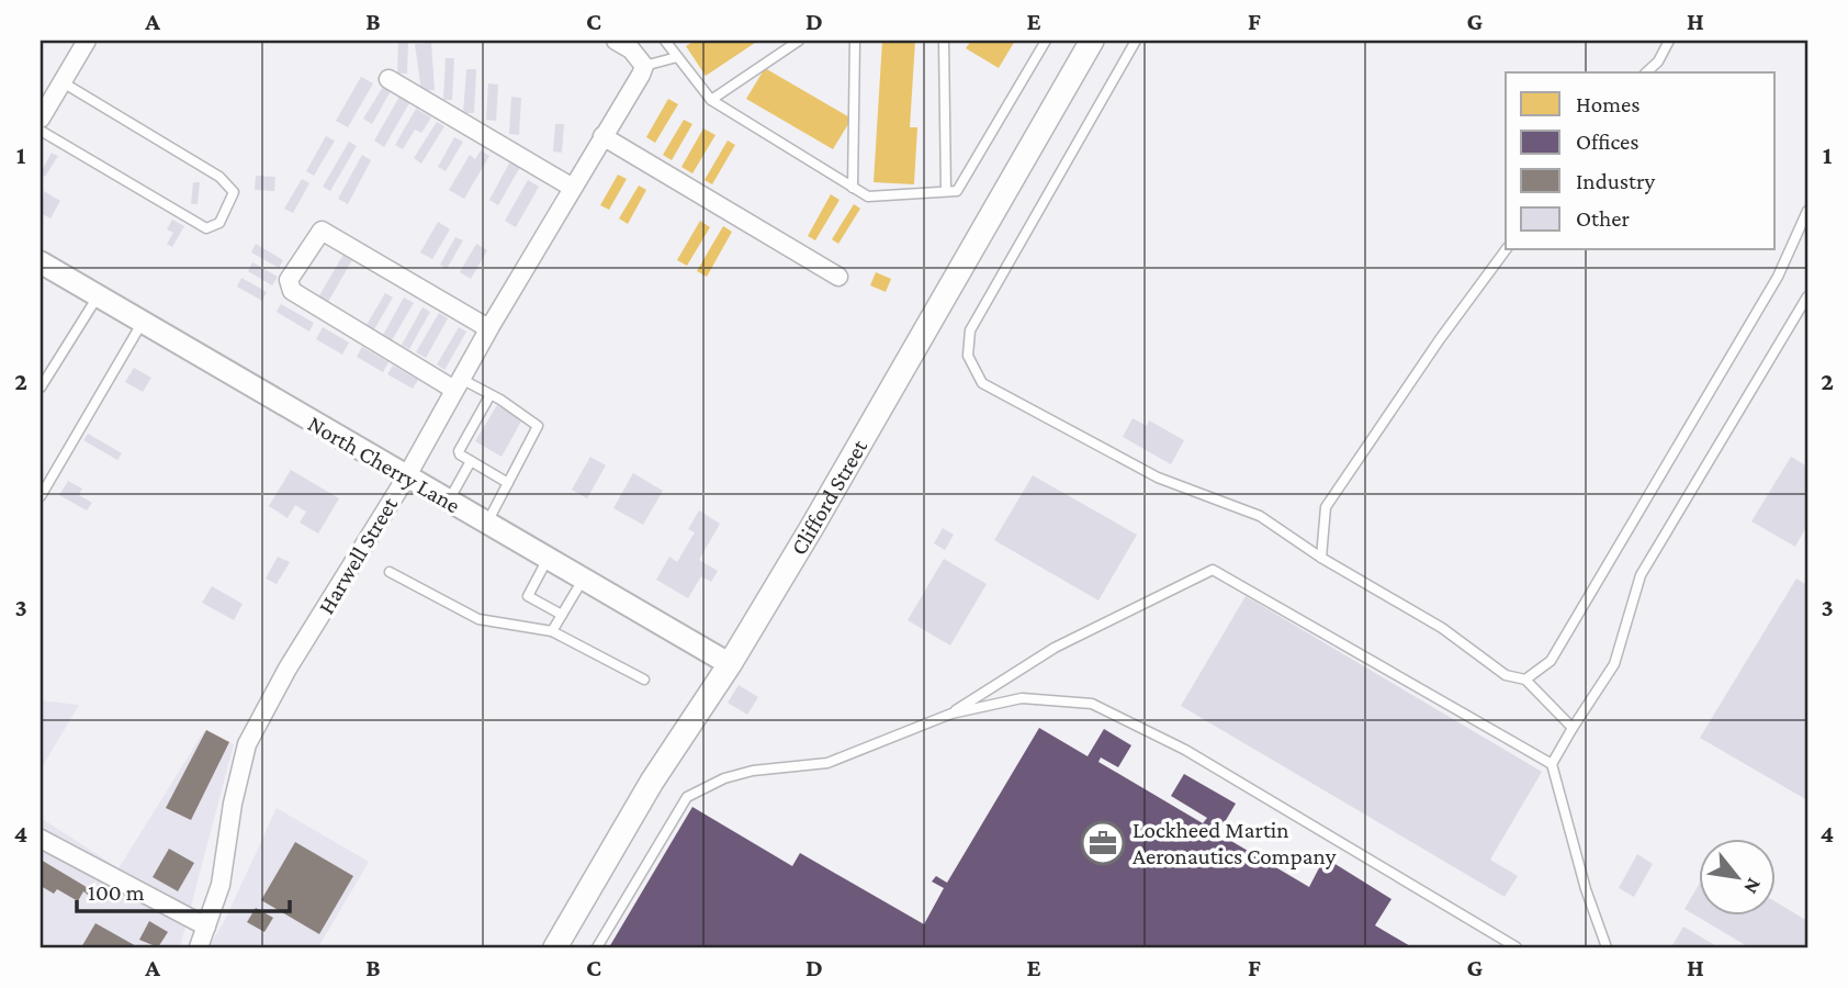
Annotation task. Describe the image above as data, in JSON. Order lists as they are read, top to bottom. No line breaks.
{"streets":{"main road":["Clifford Street"],"street":["North Cherry Lane","Harwell Street"]},"crossings":[["North Cherry Lane","Clifford Street"],["North Cherry Lane","Harwell Street"]],"places":{"office":["Lockheed Martin Aeronautics Company"]},"legend":["Homes","Offices","Industry","Other"],"scale_bar":"100 m","north":"bottom right","grid":{"columns":["A","B","C","D","E","F","G","H"],"rows":["1","2","3","4"]}}
